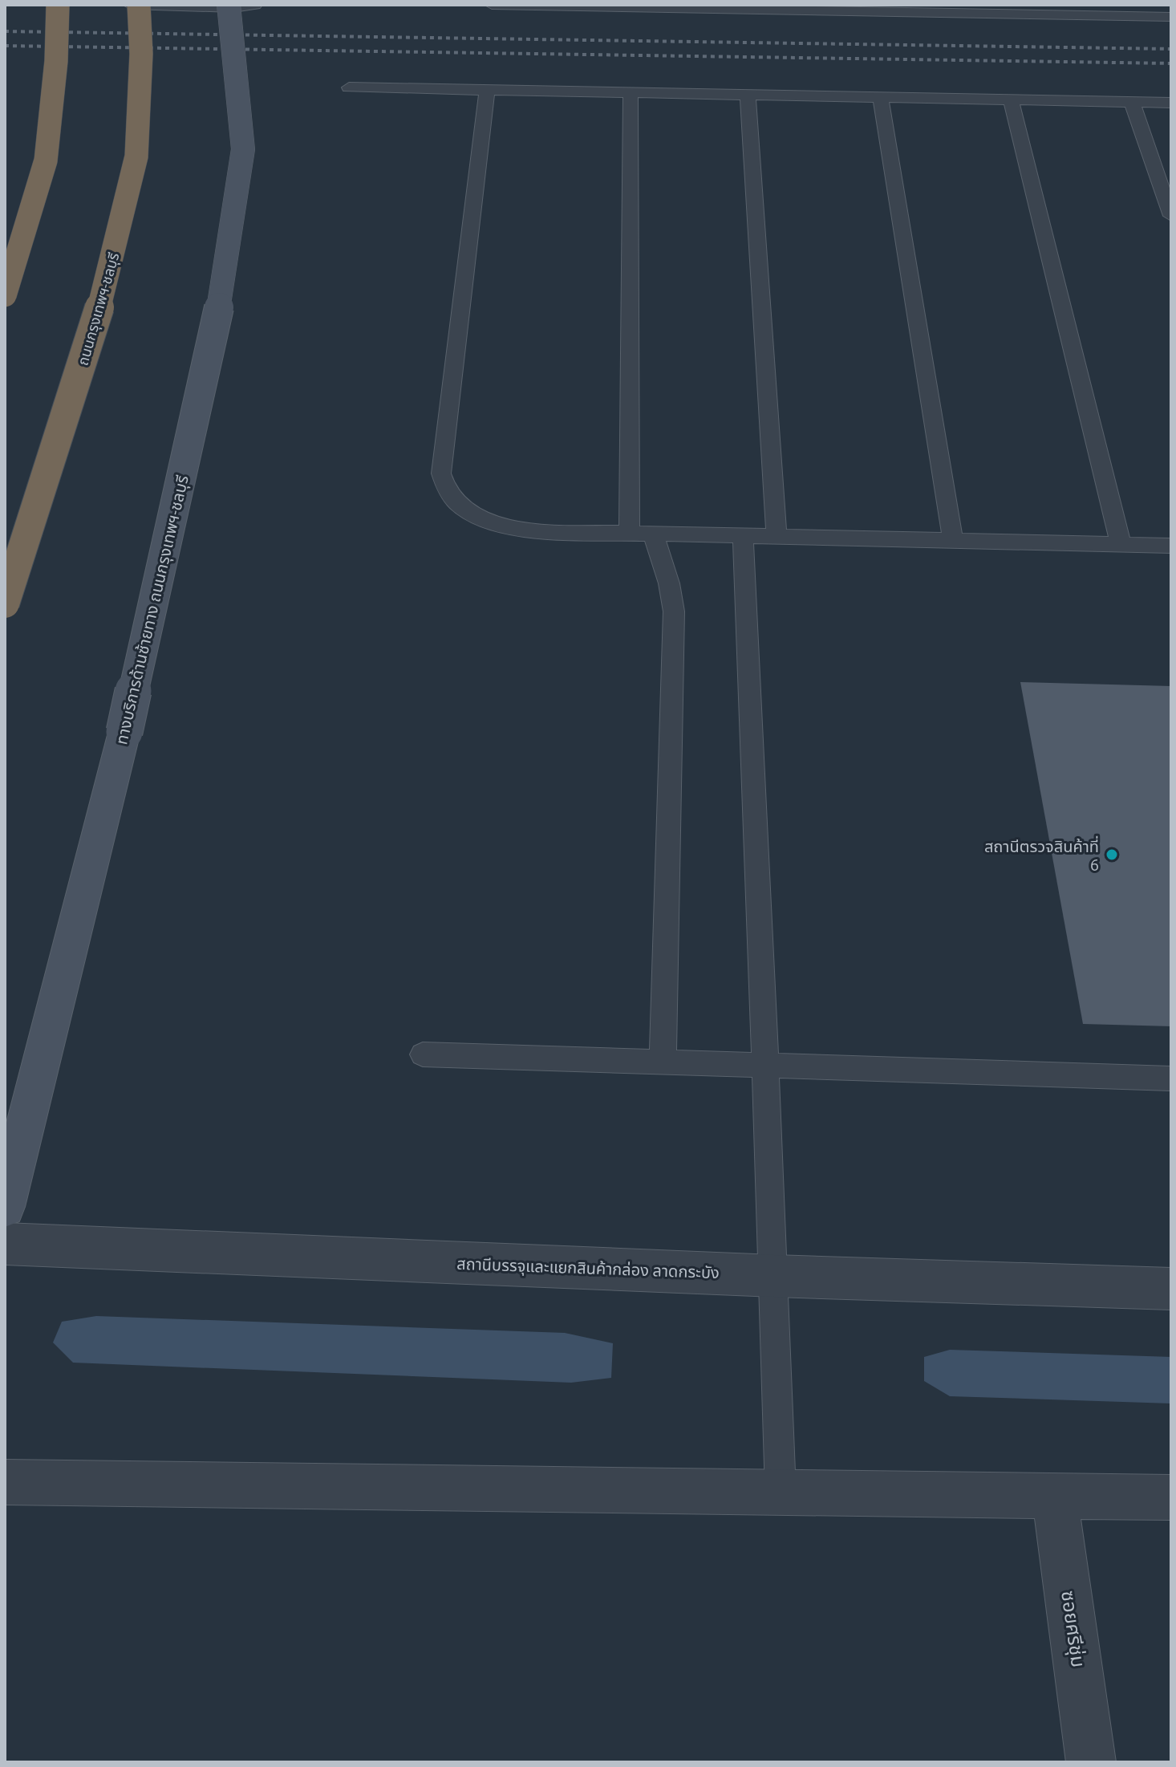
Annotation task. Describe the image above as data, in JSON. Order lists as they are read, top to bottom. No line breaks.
{"streets":{"highway":["ถนนกรุงเทพฯ-ชลบุรี"],"main road":["ทางบริการด้านซ้ายทาง ถนนกรุงเทพฯ-ชลบุรี"],"street":["สถานีบรรจุและแยกสินค้ากล่อง ลาดกระบัง","ซอยศรีชุ่ม"]},"places":["สถานีตรวจสินค้าที่ 6"]}
